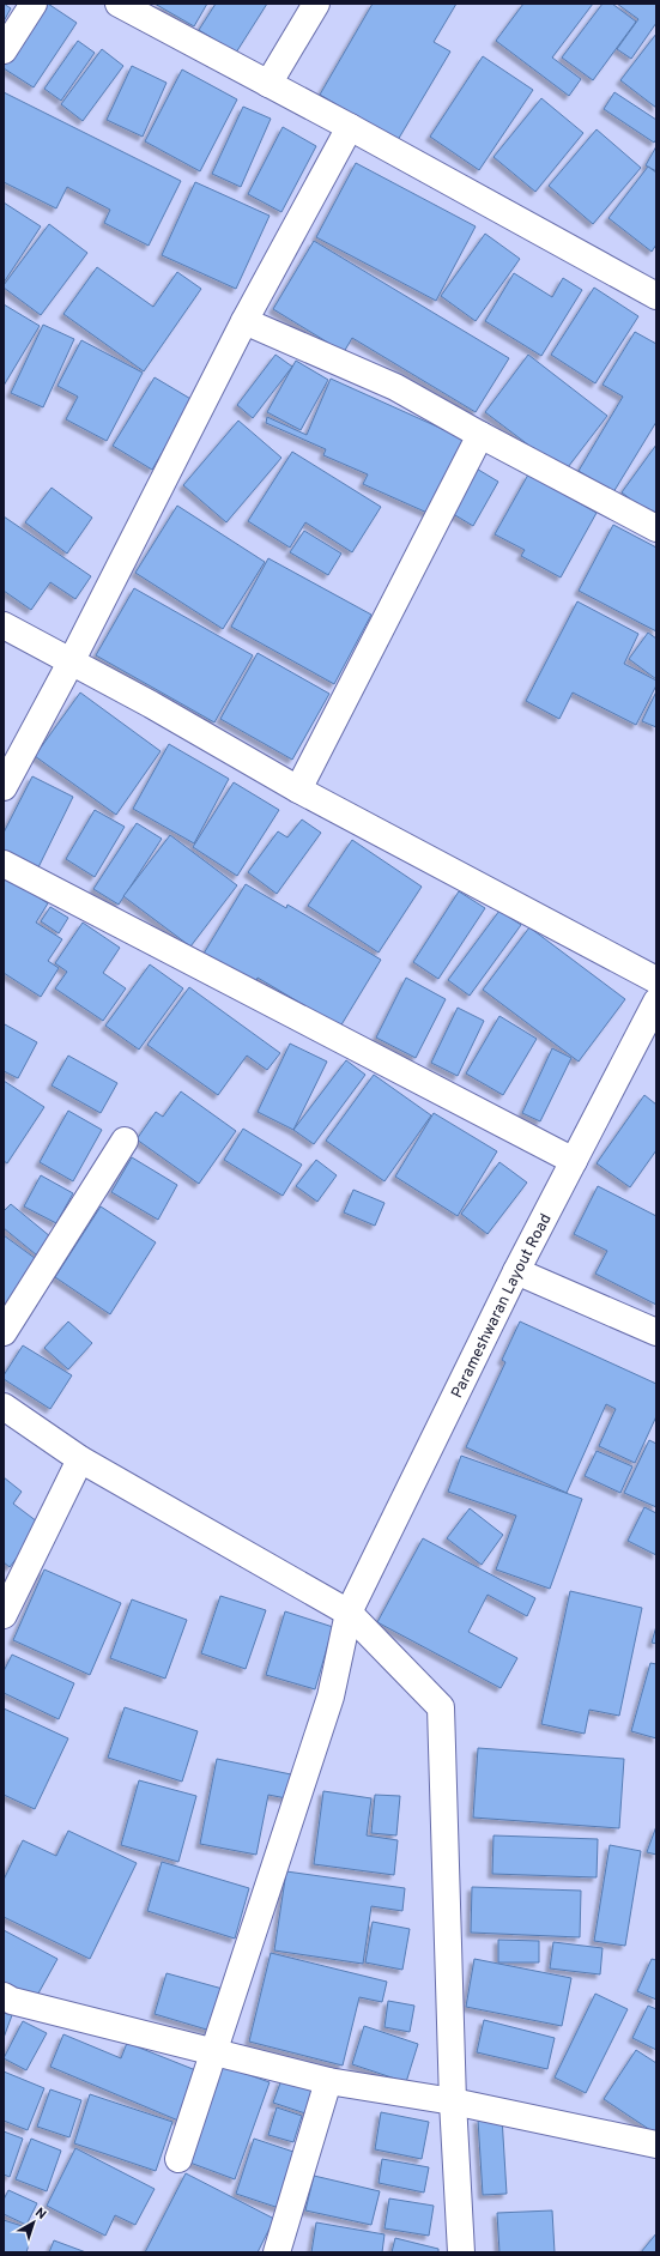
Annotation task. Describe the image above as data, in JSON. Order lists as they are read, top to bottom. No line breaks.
{"streets":{"street":["Parameshwaran Layout Road"]},"north":"top right"}
